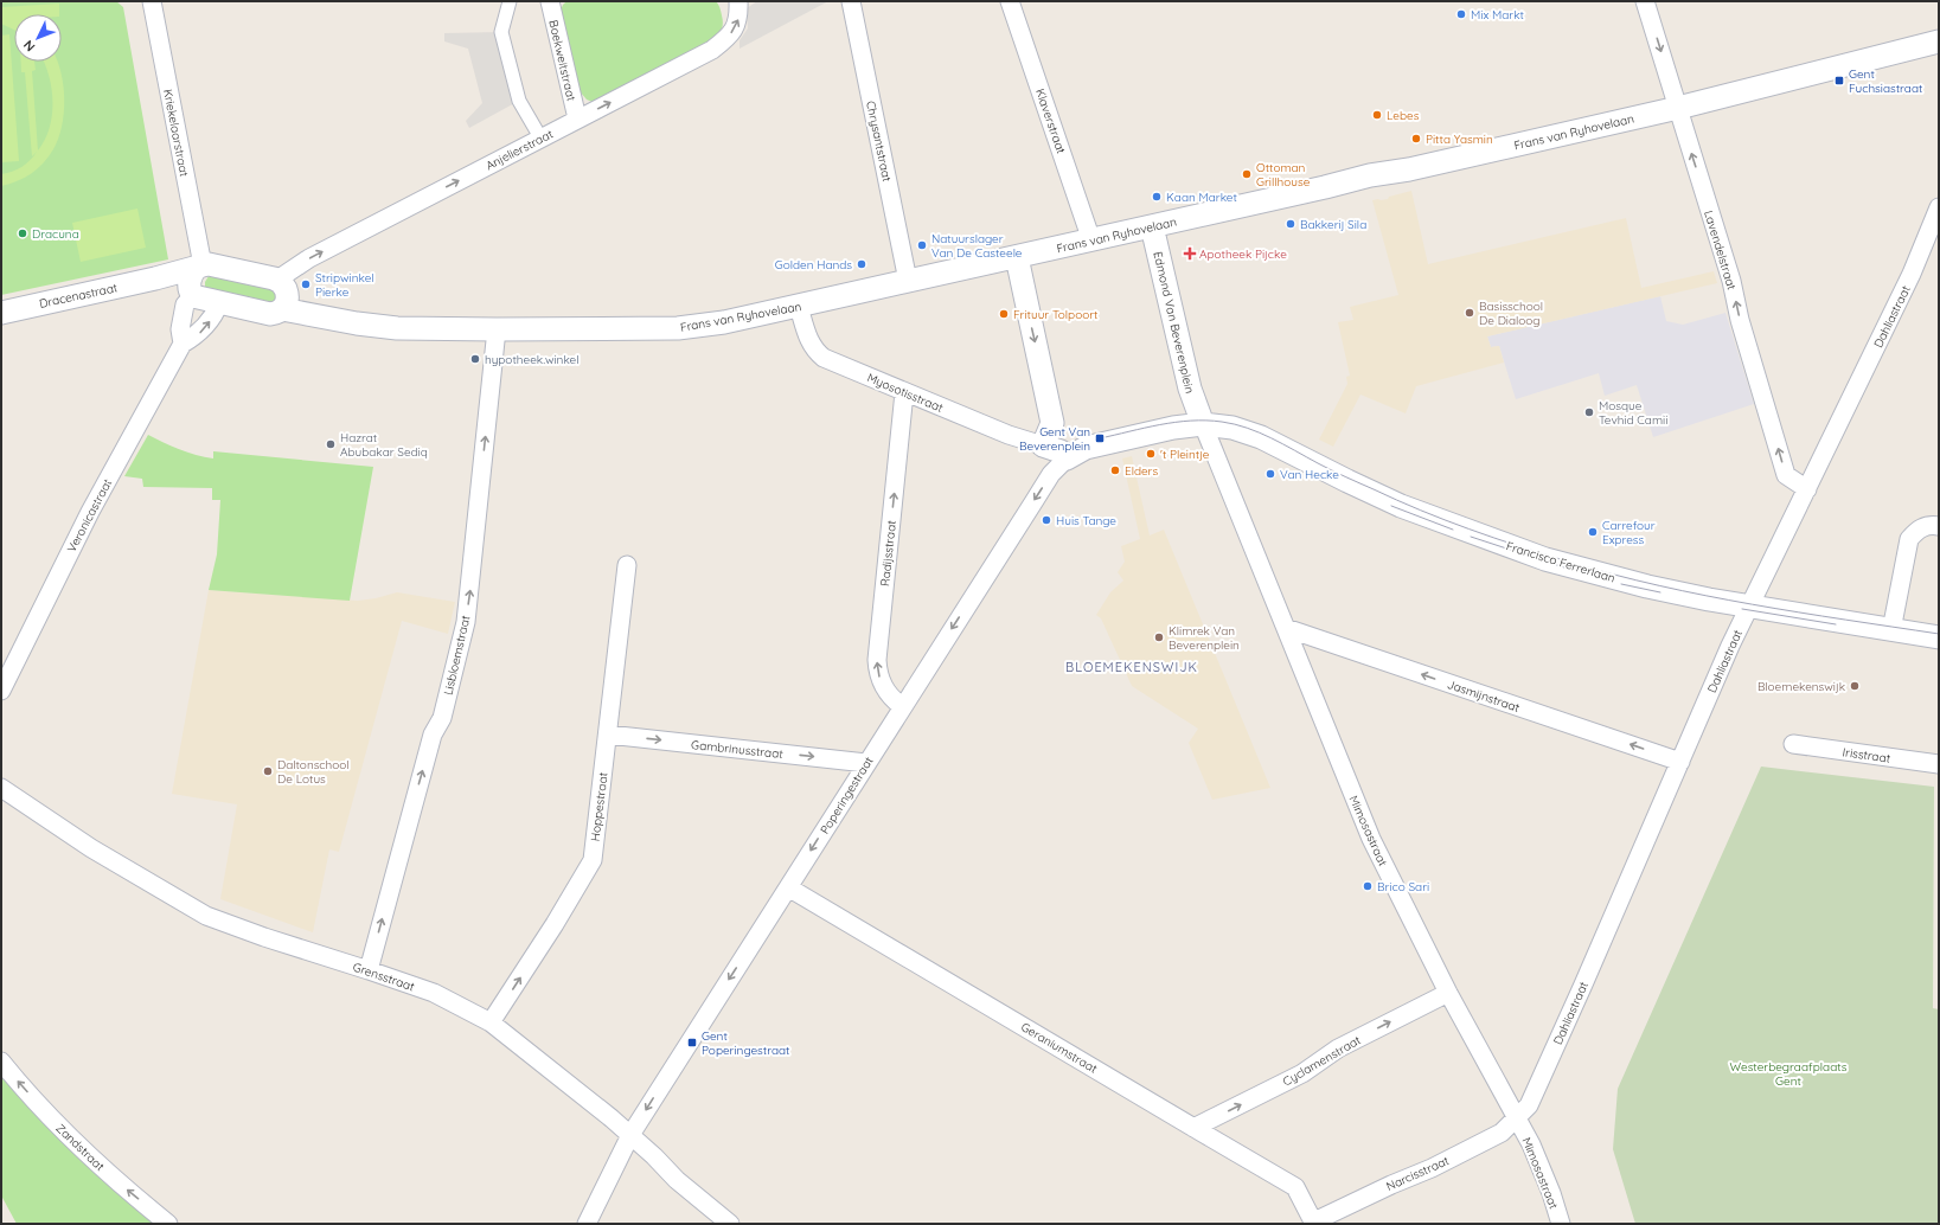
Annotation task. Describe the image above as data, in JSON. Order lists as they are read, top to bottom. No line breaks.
{"streets":{"street":["Boekweitstraat","Klaverstraat","Frans van Ryhovelaan","Kriekelaarstraat","Chrysantstraat","Anjelierstraat","Lavendelstraat","Dracenastraat","Dahliastraat","Edmond Van Beverenplein","Myosotisstraat","Veronicastraat","Radijsstraat","Francisco Ferrerlaan","Lisbloemstraat","Jasmijnstraat","Gambrinusstraat","Irisstraat","Poperingestraat","Hoppestraat","Mimosastraat","Grensstraat","Geraniumstraat","Cyclamenstraat","Zandstraat","Narcisstraat"]},"crossings":[["Boekweitstraat","Anjelierstraat"],["Klaverstraat","Frans van Ryhovelaan"],["Frans van Ryhovelaan","Chrysantstraat"],["Frans van Ryhovelaan","Lavendelstraat"],["Frans van Ryhovelaan","Edmond Van Beverenplein"],["Frans van Ryhovelaan","Myosotisstraat"],["Frans van Ryhovelaan","Veronicastraat"],["Frans van Ryhovelaan","Lisbloemstraat"],["Kriekelaarstraat","Dracenastraat"],["Lavendelstraat","Dahliastraat"],["Dahliastraat","Francisco Ferrerlaan"],["Dahliastraat","Jasmijnstraat"],["Dahliastraat","Mimosastraat"],["Dahliastraat","Narcisstraat"],["Edmond Van Beverenplein","Francisco Ferrerlaan"],["Edmond Van Beverenplein","Mimosastraat"],["Myosotisstraat","Radijsstraat"],["Radijsstraat","Poperingestraat"],["Francisco Ferrerlaan","Mimosastraat"],["Lisbloemstraat","Grensstraat"],["Jasmijnstraat","Mimosastraat"],["Gambrinusstraat","Poperingestraat"],["Gambrinusstraat","Hoppestraat"],["Poperingestraat","Grensstraat"],["Poperingestraat","Geraniumstraat"],["Hoppestraat","Grensstraat"],["Mimosastraat","Cyclamenstraat"],["Mimosastraat","Narcisstraat"],["Geraniumstraat","Cyclamenstraat"],["Geraniumstraat","Narcisstraat"]],"one_way":["Anjelierstraat","Radijsstraat","Lisbloemstraat","Jasmijnstraat","Gambrinusstraat","Poperingestraat","Hoppestraat","Cyclamenstraat","Zandstraat"],"districts":["BLOEMEKENSWIJK"],"parks":["Westerbegraafplaats Gent"],"places":{"other":["Mix Markt","Lebes","Pitta Yasmin","Ottoman Grillhouse","Kaan Market","Bakkerij Sila","Dracuna","Natuurslager Van De Casteele","Golden Hands","Stripwinkel Pierke","Basisschool De Dialoog","Frituur Tolpoort","hypotheek.winkel","Mosque Tevhid Camii","Hazrat Abubakar Sediq","'t Pleintje","Elders","Van Hecke","Huis Tange","Carrefour Express","Klimrek Van Beverenplein","Bloemekenswijk","Daltonschool De Lotus","Brico Sari"],"transit":["Gent Fuchsiastraat","Gent Van Beverenplein","Gent Poperingestraat"],"health":["Apotheek Pijcke"]},"north":"bottom left"}
